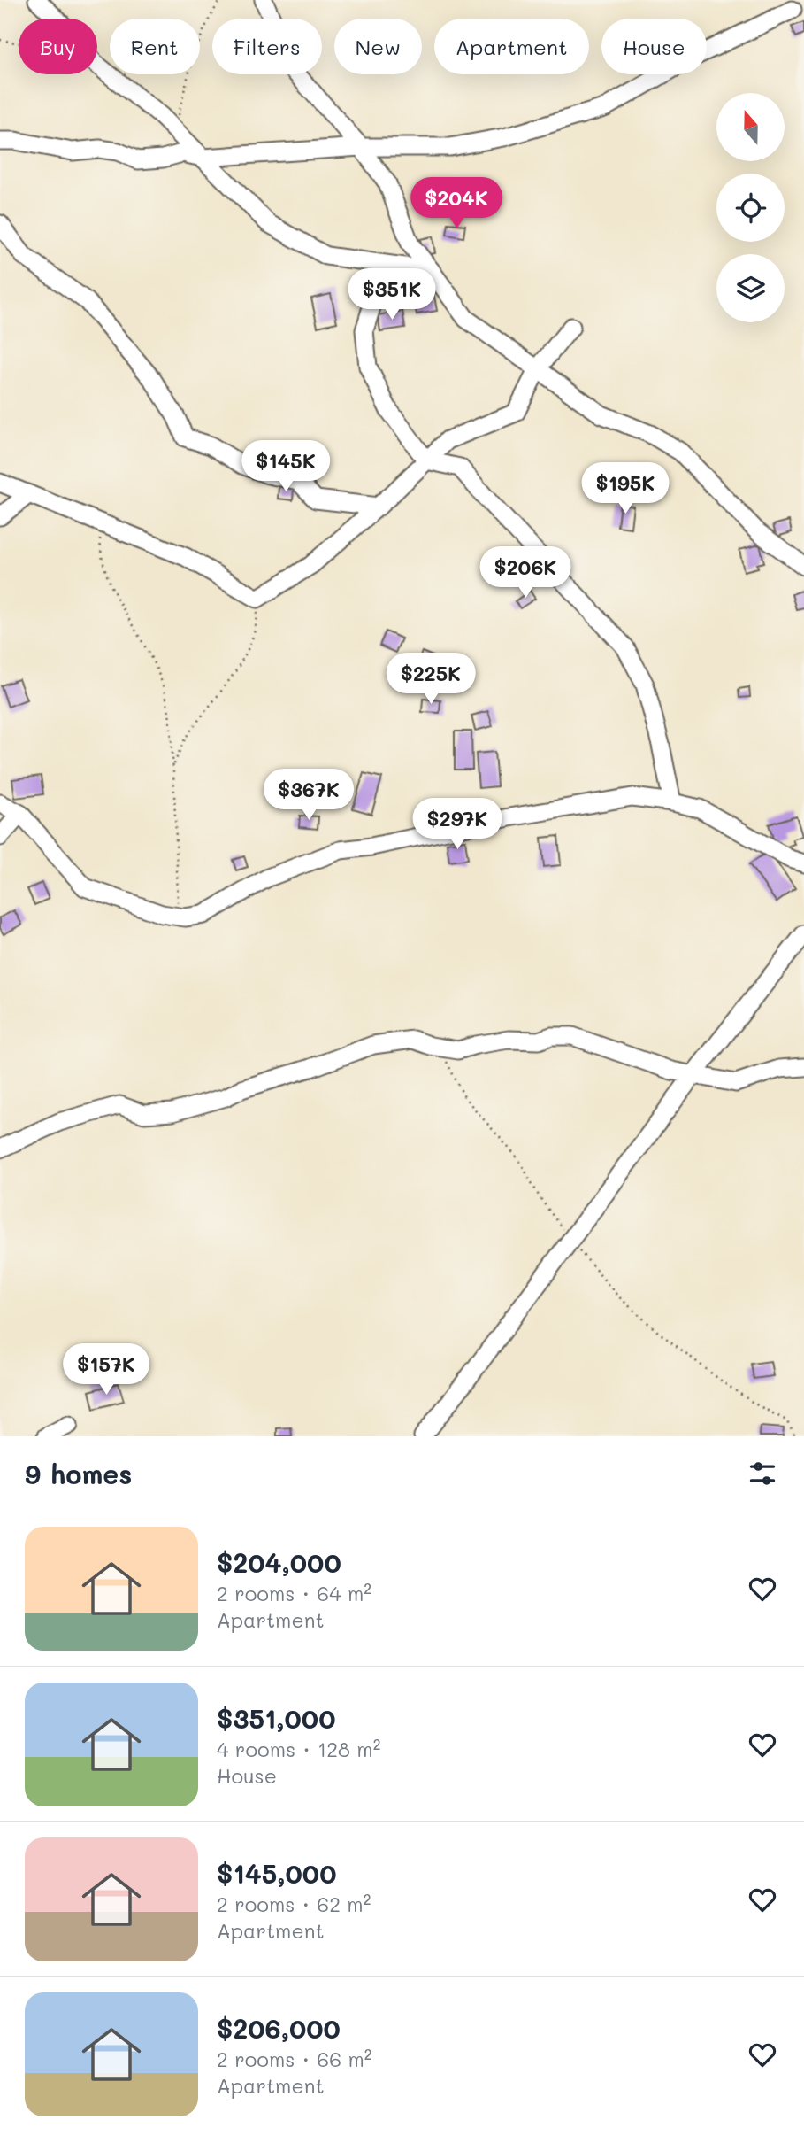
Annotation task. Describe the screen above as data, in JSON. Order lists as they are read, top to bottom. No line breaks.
{"north":"top","page":{"chip":["Buy","Rent","Filters","New","Apartment","House"],"price":["$204K","$351K","$145K","$195K","$206K","$225K","$367K","$297K","$157K"],"heading":"9 homes","list":[{"name":"$204,000","note":"2 rooms · 64 m² · Apartment"},{"name":"$351,000","note":"4 rooms · 128 m² · House"},{"name":"$145,000","note":"2 rooms · 62 m² · Apartment"},{"name":"$206,000","note":"2 rooms · 66 m² · Apartment"}]}}
